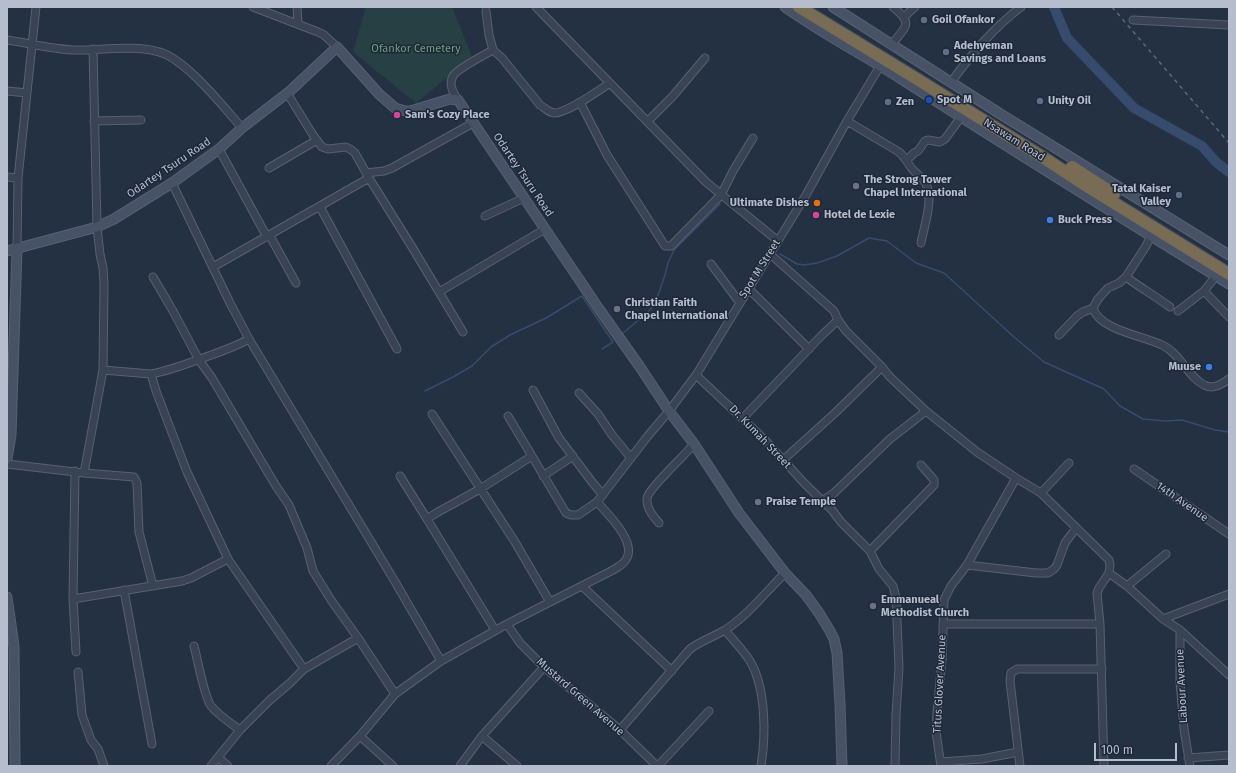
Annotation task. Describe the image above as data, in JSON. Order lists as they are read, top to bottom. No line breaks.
{"streets":{"highway":["Nsawam Road"],"street":["Odartey Tsuru Road","Spot M Street","Dr. Kumah Street","14th Avenue","Titus Glover Avenue","Labour Avenue","Mustard Green Avenue"]},"crossings":[["Odartey Tsuru Road","Spot M Street"],["Spot M Street","Dr. Kumah Street"]],"parks":["Ofankor Cemetery"],"places":["Goil Ofankor","Adehyeman Savings and Loans","Spot M","Unity Oil","Zen","Sam's Cozy Place","The Strong Tower Chapel International","Tatal Kaiser Valley","Ultimate Dishes","Hotel de Lexie","Buck Press","Christian Faith Chapel International","Muuse","Praise Temple","Emmanueal Methodist Church"],"scale_bar":"100 m"}
